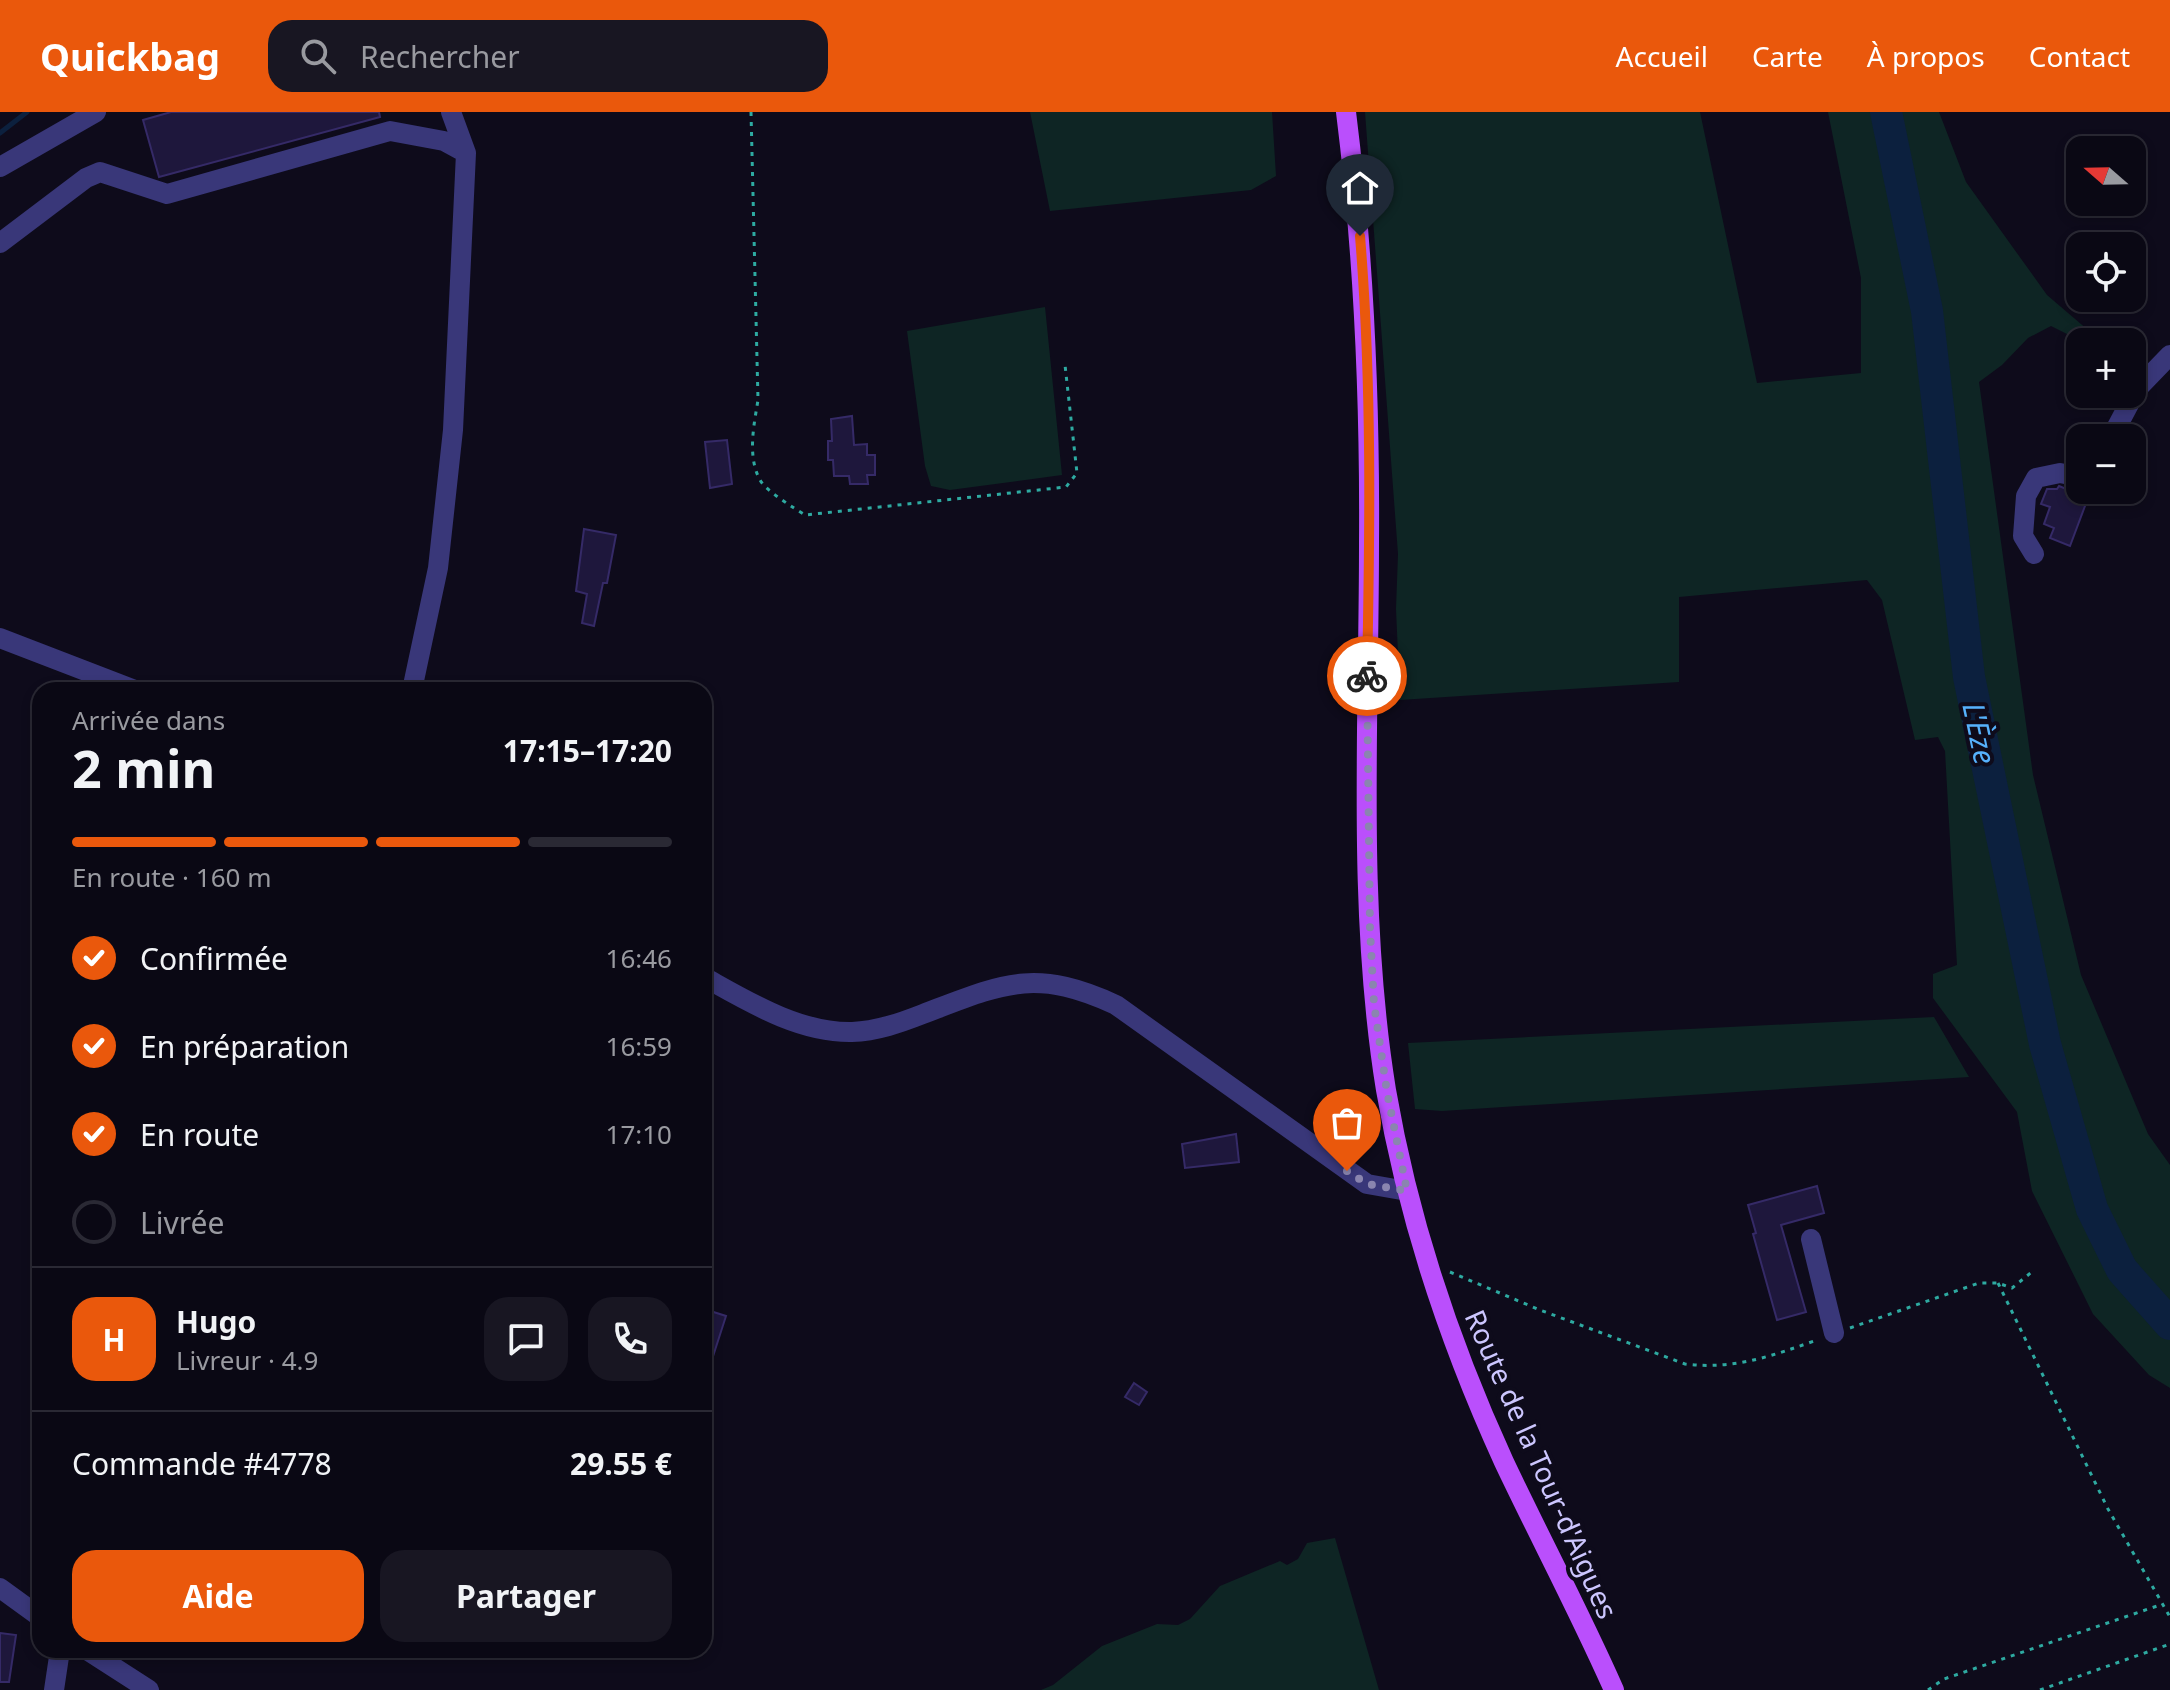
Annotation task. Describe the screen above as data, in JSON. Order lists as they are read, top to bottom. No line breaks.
{"streets":{"main road":["Route de la Tour-d'Aigues"]},"water":["L'Èze"],"north":"left","page":{"header":"Quickbag","search":"Rechercher","nav":["Accueil","Carte","À propos","Contact"],"map_buttons":["+","−"],"heading":["2 min","Arrivée dans","17:15–17:20"],"panel":["Hugo","Livreur · 4.9","Commande #4778","29.55 €"],"bar":"En route · 160 m","list":[["Confirmée","16:46"],["En préparation","16:59"],["En route","17:10"],"Livrée"],"round":"H","buttons":["Aide","Partager"]}}
